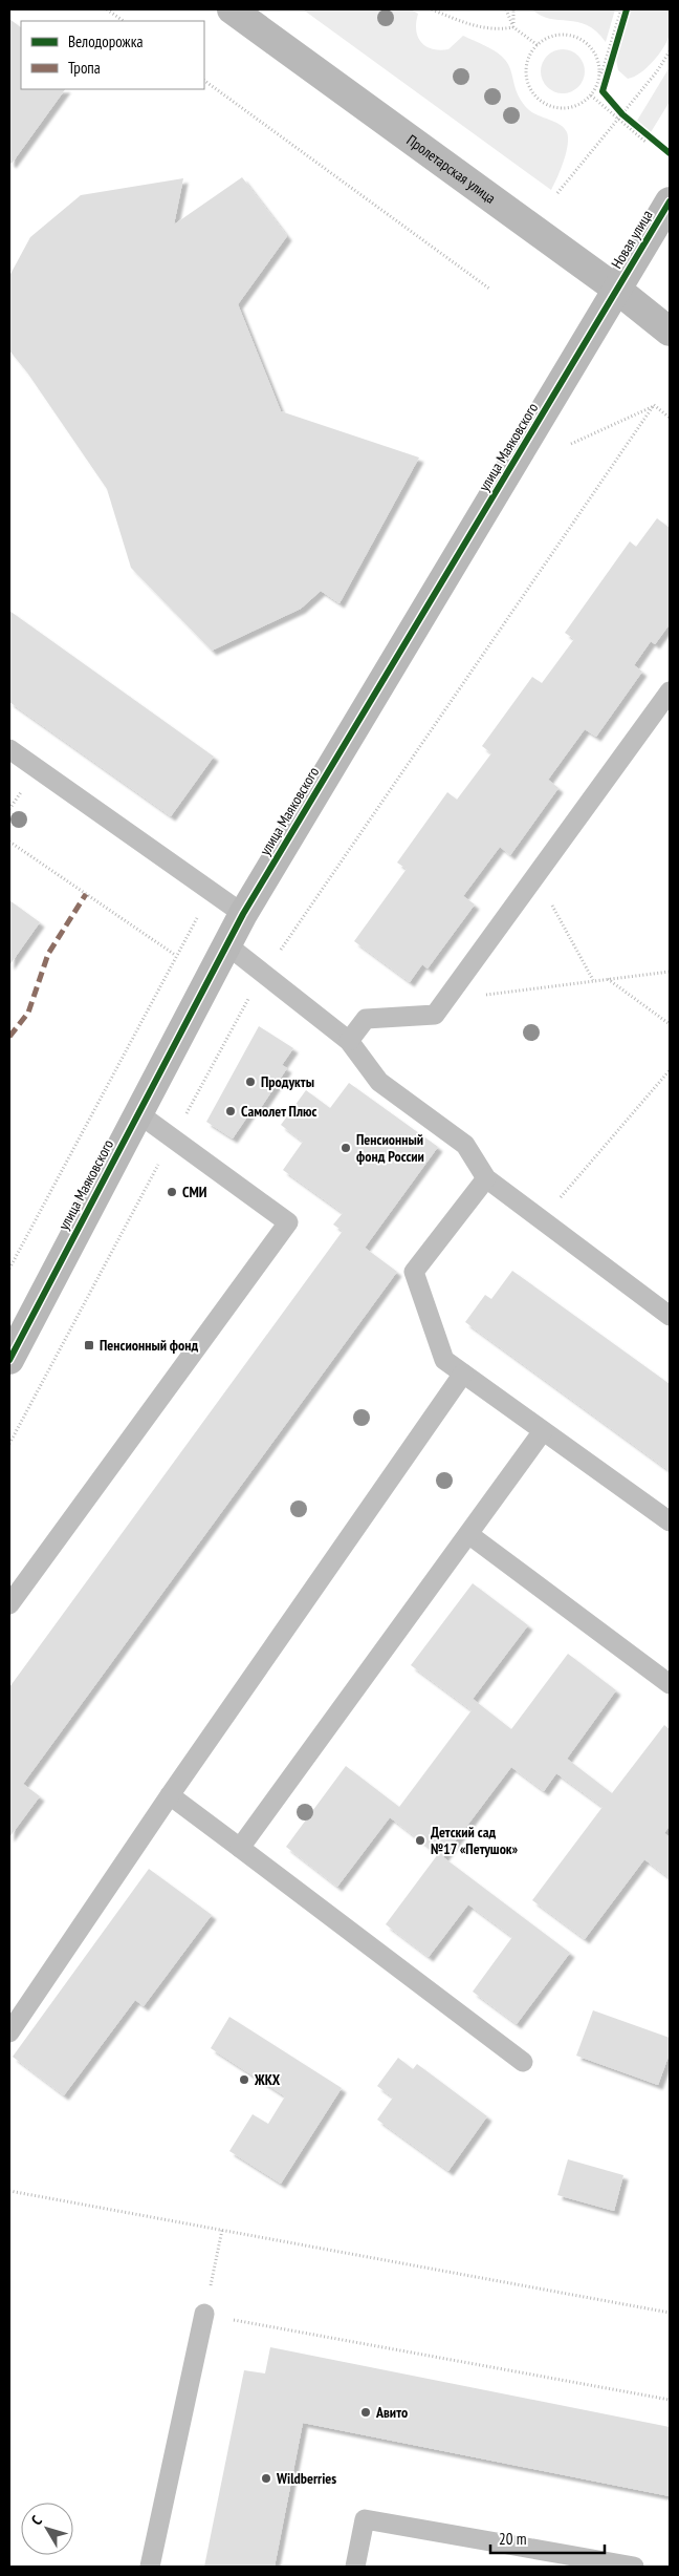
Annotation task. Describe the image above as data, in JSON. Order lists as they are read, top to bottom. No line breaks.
{"streets":{"street":["Пролетарская улица","Новая улица","улица Маяковского"]},"crossings":[["Пролетарская улица","Новая улица"],["Пролетарская улица","улица Маяковского"],["Новая улица","улица Маяковского"]],"places":{"other":["Продукты","Самолет Плюс","Пенсионный фонд России","СМИ","Детский сад №17 «Петушок»","ЖКХ","Авито","Wildberries"],"transit":["Пенсионный фонд"]},"legend":["Велодорожка","Тропа"],"scale_bar":"20 m","north":"top left"}
